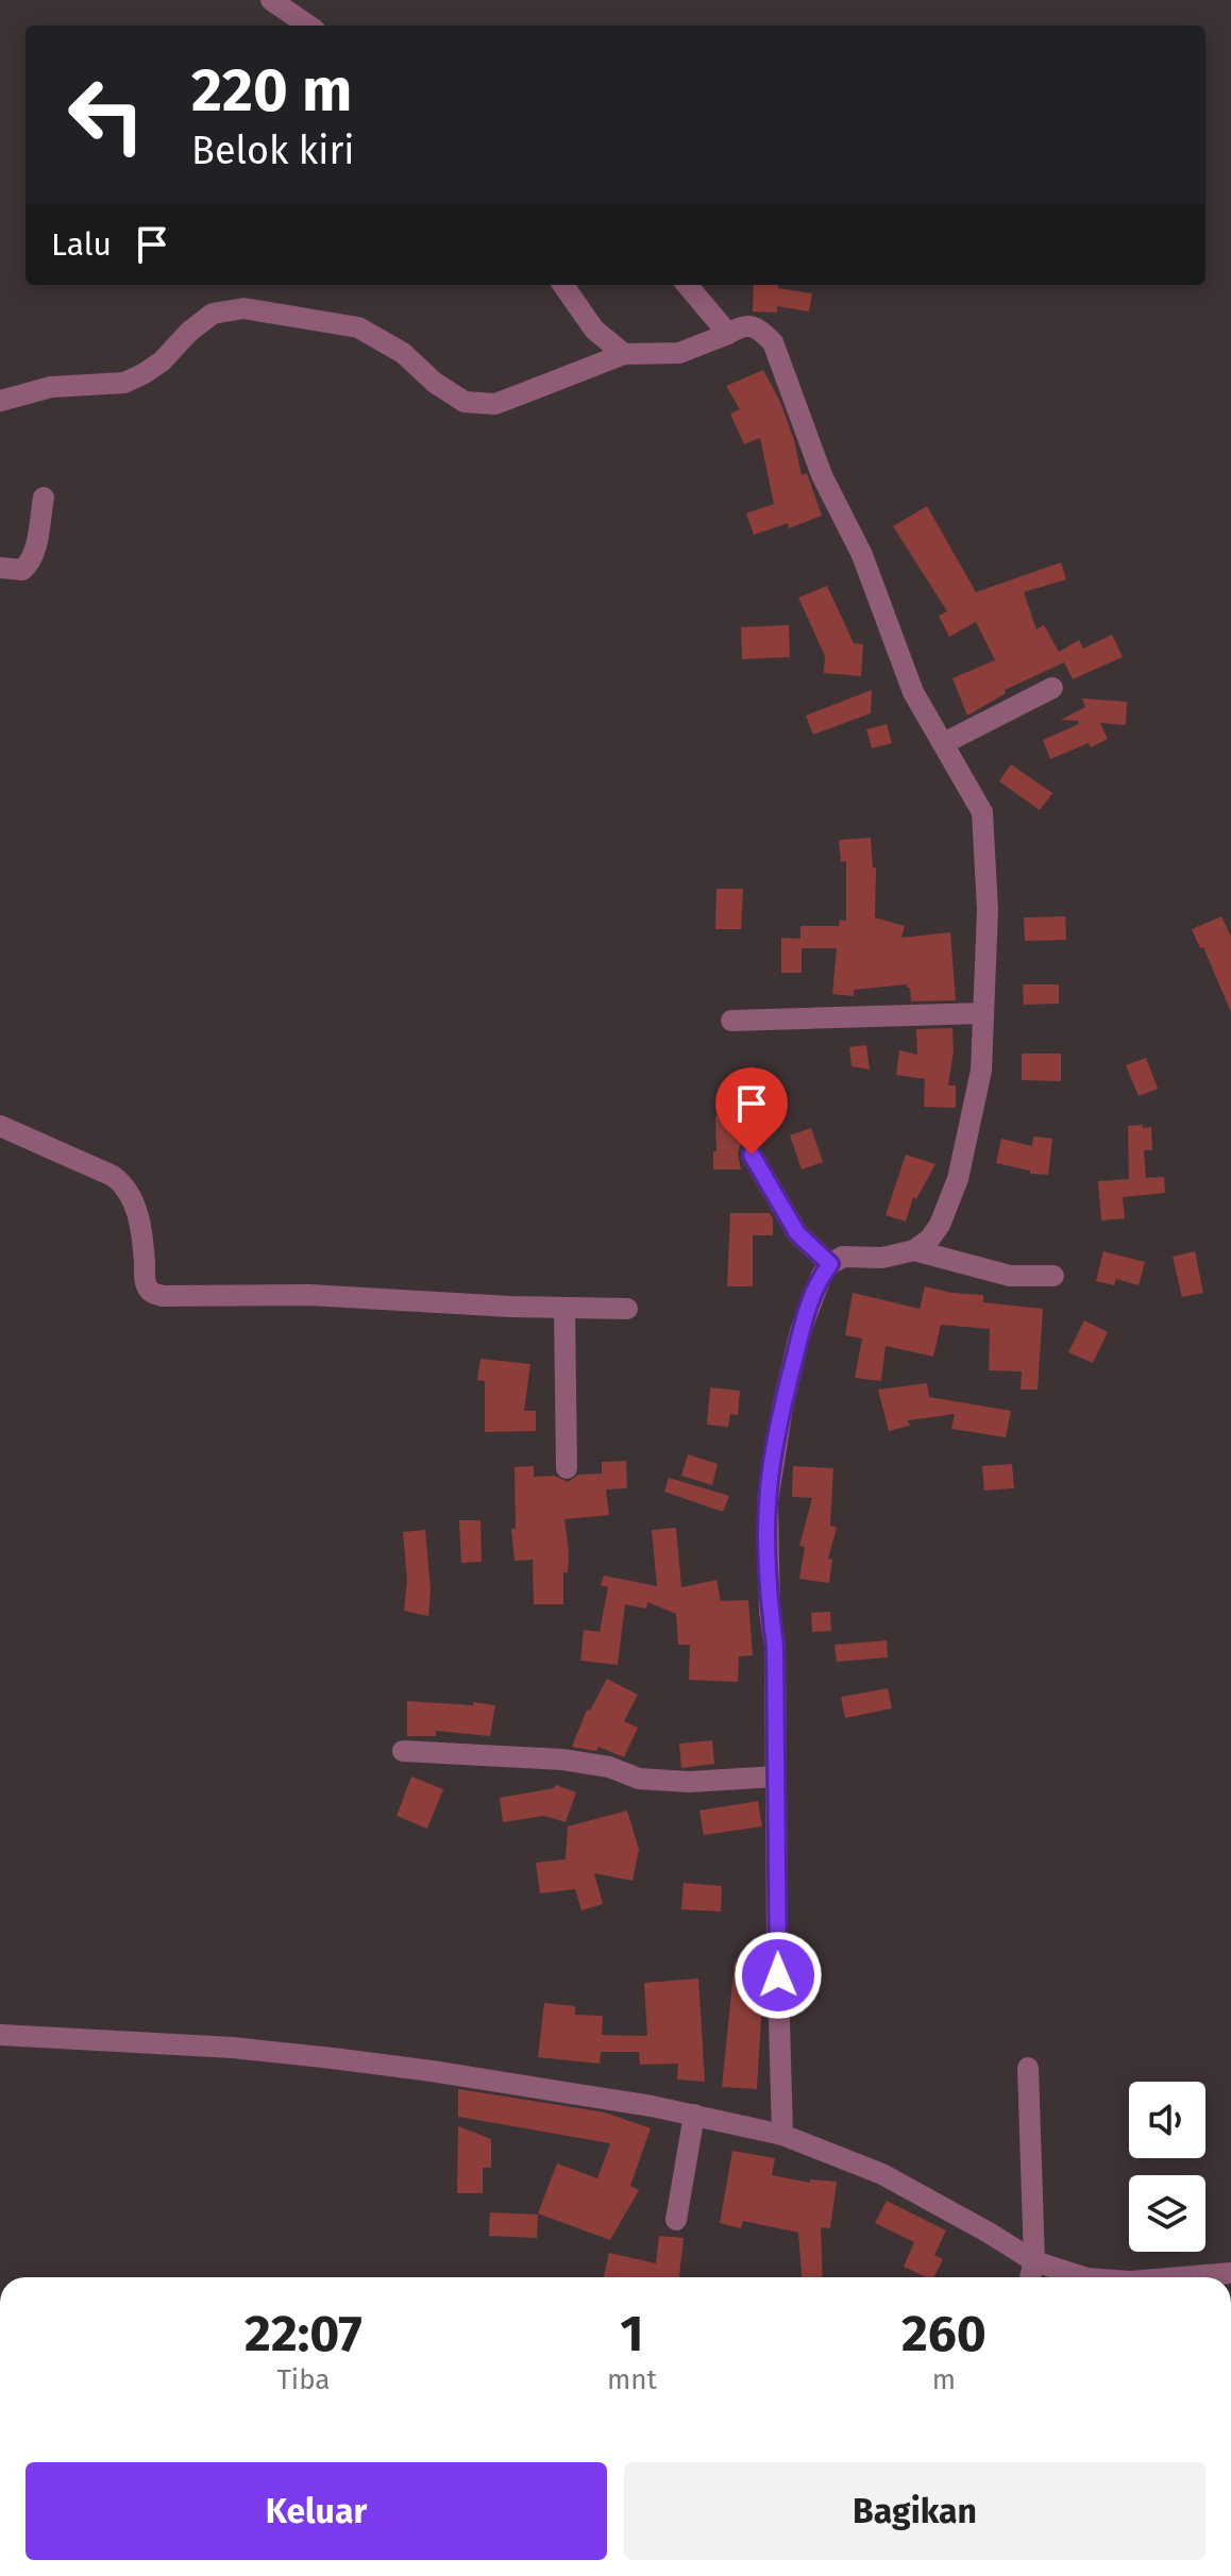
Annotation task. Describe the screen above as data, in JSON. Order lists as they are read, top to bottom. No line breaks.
{"page":{"turn":["220 m","Belok kiri"],"then":"Lalu","eta":["22:07","Tiba","1","mnt","260","m"],"buttons":["Keluar","Bagikan"]}}
